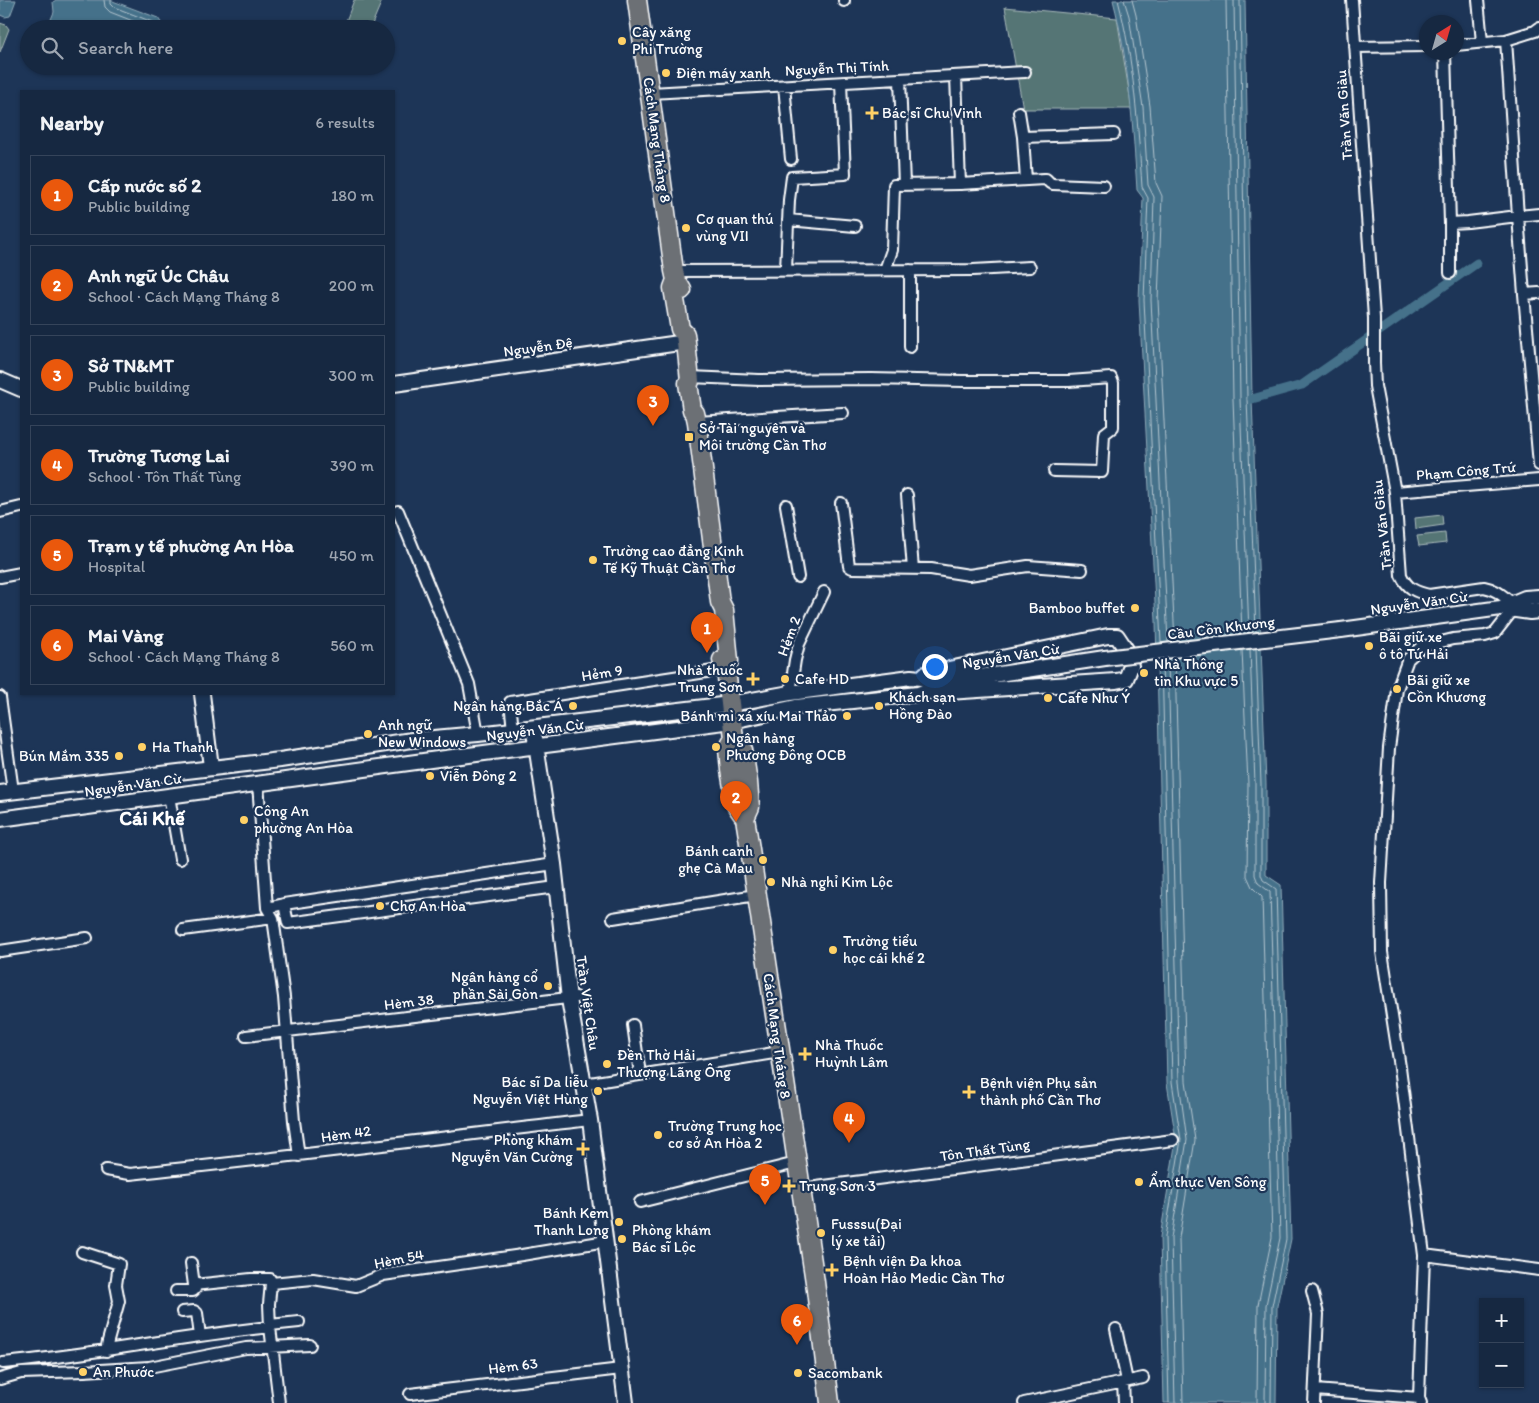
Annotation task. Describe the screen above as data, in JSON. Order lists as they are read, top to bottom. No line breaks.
{"streets":{"highway":["Cách Mạng Tháng 8"],"main road":["Nguyễn Đệ","Nguyễn Văn Cừ","Cầu Cồn Khương","Trần Việt Châu"],"street":["Nguyễn Thị Tính","Trần Văn Giàu","Phạm Công Trứ","Hẻm 2","Hẻm 9","Hèm 38","Hèm 42","Tôn Thất Tùng","Hèm 54","Hèm 63"]},"crossings":[["Nguyễn Thị Tính","Cách Mạng Tháng 8"],["Trần Văn Giàu","Phạm Công Trứ"],["Trần Văn Giàu","Nguyễn Văn Cừ"],["Cách Mạng Tháng 8","Nguyễn Đệ"],["Cách Mạng Tháng 8","Nguyễn Văn Cừ"],["Cách Mạng Tháng 8","Hẻm 9"],["Cách Mạng Tháng 8","Tôn Thất Tùng"],["Nguyễn Văn Cừ","Cầu Cồn Khương"],["Nguyễn Văn Cừ","Hẻm 2"],["Nguyễn Văn Cừ","Hẻm 9"],["Nguyễn Văn Cừ","Trần Việt Châu"],["Hèm 38","Trần Việt Châu"],["Trần Việt Châu","Hèm 42"],["Trần Việt Châu","Hèm 54"],["Trần Việt Châu","Hèm 63"]],"districts":["Cái Khế"],"places":{"other":["Cây xăng Phi Trường","Điện máy xanh","Cơ quan thú vùng VII","Trường cao đẳng Kinh Tế Kỹ Thuật Cần Thơ","Bamboo buffet","Bãi giữ xe ô tô Tứ Hải","Nhà Thông tin Khu vực 5","Cafe HD","Bãi giữ xe Cồn Khương","Cafe Như Ý","Ngân hàng Bắc Á","Khách sạn Hồng Đào","Bánh mì xá xíu Mai Thảo","Anh ngữ New Windows","Ha Thanh","Ngân hàng Phương Đông OCB","Bún Mắm 335","Viễn Đông 2","Công An phường An Hòa","Bánh canh ghẹ Cà Mau","Nhà nghỉ Kim Lộc","Chợ An Hòa","Trường tiểu học cái khế 2","Ngân hàng cổ phần Sài Gòn","Đền Thờ Hải Thượng Lãng Ông","Bác sĩ Da liễu Nguyễn Việt Hùng","Trường Trung học cơ sở An Hòa 2","Ẩm thực Ven Sông","Bánh Kem Thanh Long","Fusssu(Đại lý xe tải)","Phòng khám Bác sĩ Lộc","An Phước","Sacombank"],"health":["Bác sĩ Chu Vinh","Nhà thuốc Trung Sơn","Nhà Thuốc Huỳnh Lâm","Bệnh viện Phụ sản thành phố Cần Thơ","Phòng khám Nguyễn Văn Cường","Trung Sơn 3","Bệnh viện Đa khoa Hoàn Hảo Medic Cần Thơ"],"transit":["Sở Tài nguyên và Môi trường Cần Thơ"]},"north":"top right","page":{"search":"Search here","heading":["Nearby","6 results"],"list":[{"mark":"1","name":"Cấp nước số 2","note":"Public building","value":"180 m"},{"mark":"2","name":"Anh ngữ Úc Châu","note":"School · Cách Mạng Tháng 8","value":"200 m"},{"mark":"3","name":"Sở TN&MT","note":"Public building","value":"300 m"},{"mark":"4","name":"Trường Tương Lai","note":"School · Tôn Thất Tùng","value":"390 m"},{"mark":"5","name":"Trạm y tế phường An Hòa","note":"Hospital","value":"450 m"},{"mark":"6","name":"Mai Vàng","note":"School · Cách Mạng Tháng 8","value":"560 m"}],"pins":["3","1","2","4","5","6"],"map_buttons":["+","−"]}}
